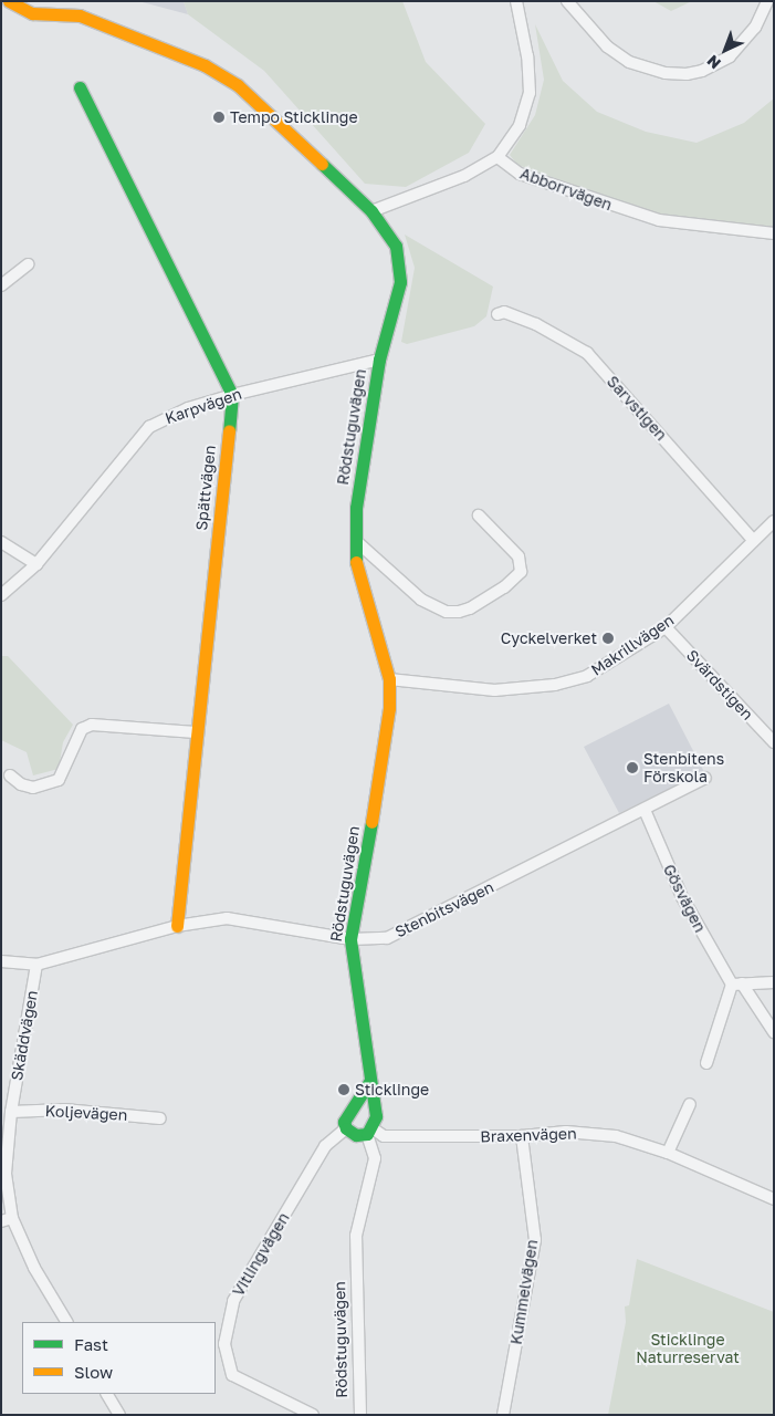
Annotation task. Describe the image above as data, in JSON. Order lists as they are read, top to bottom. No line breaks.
{"streets":{"street":["Abborrvägen","Karpvägen","Sarvstigen","Rödstuguvägen","Spättvägen","Makrillvägen","Svärdstigen","Gösvägen","Stenbitsvägen","Skäddvägen","Koljevägen","Braxenvägen","Vitlingvägen","Kummelvägen"]},"crossings":[["Karpvägen","Rödstuguvägen"],["Karpvägen","Spättvägen"],["Sarvstigen","Makrillvägen"],["Rödstuguvägen","Makrillvägen"],["Rödstuguvägen","Stenbitsvägen"],["Rödstuguvägen","Braxenvägen"],["Spättvägen","Stenbitsvägen"],["Makrillvägen","Svärdstigen"],["Gösvägen","Stenbitsvägen"],["Stenbitsvägen","Skäddvägen"],["Skäddvägen","Koljevägen"],["Braxenvägen","Kummelvägen"]],"parks":["Sticklinge Naturreservat"],"places":["Tempo Sticklinge","Cyckelverket","Stenbitens Förskola","Sticklinge"],"legend":["Fast","Slow"],"north":"bottom left"}
